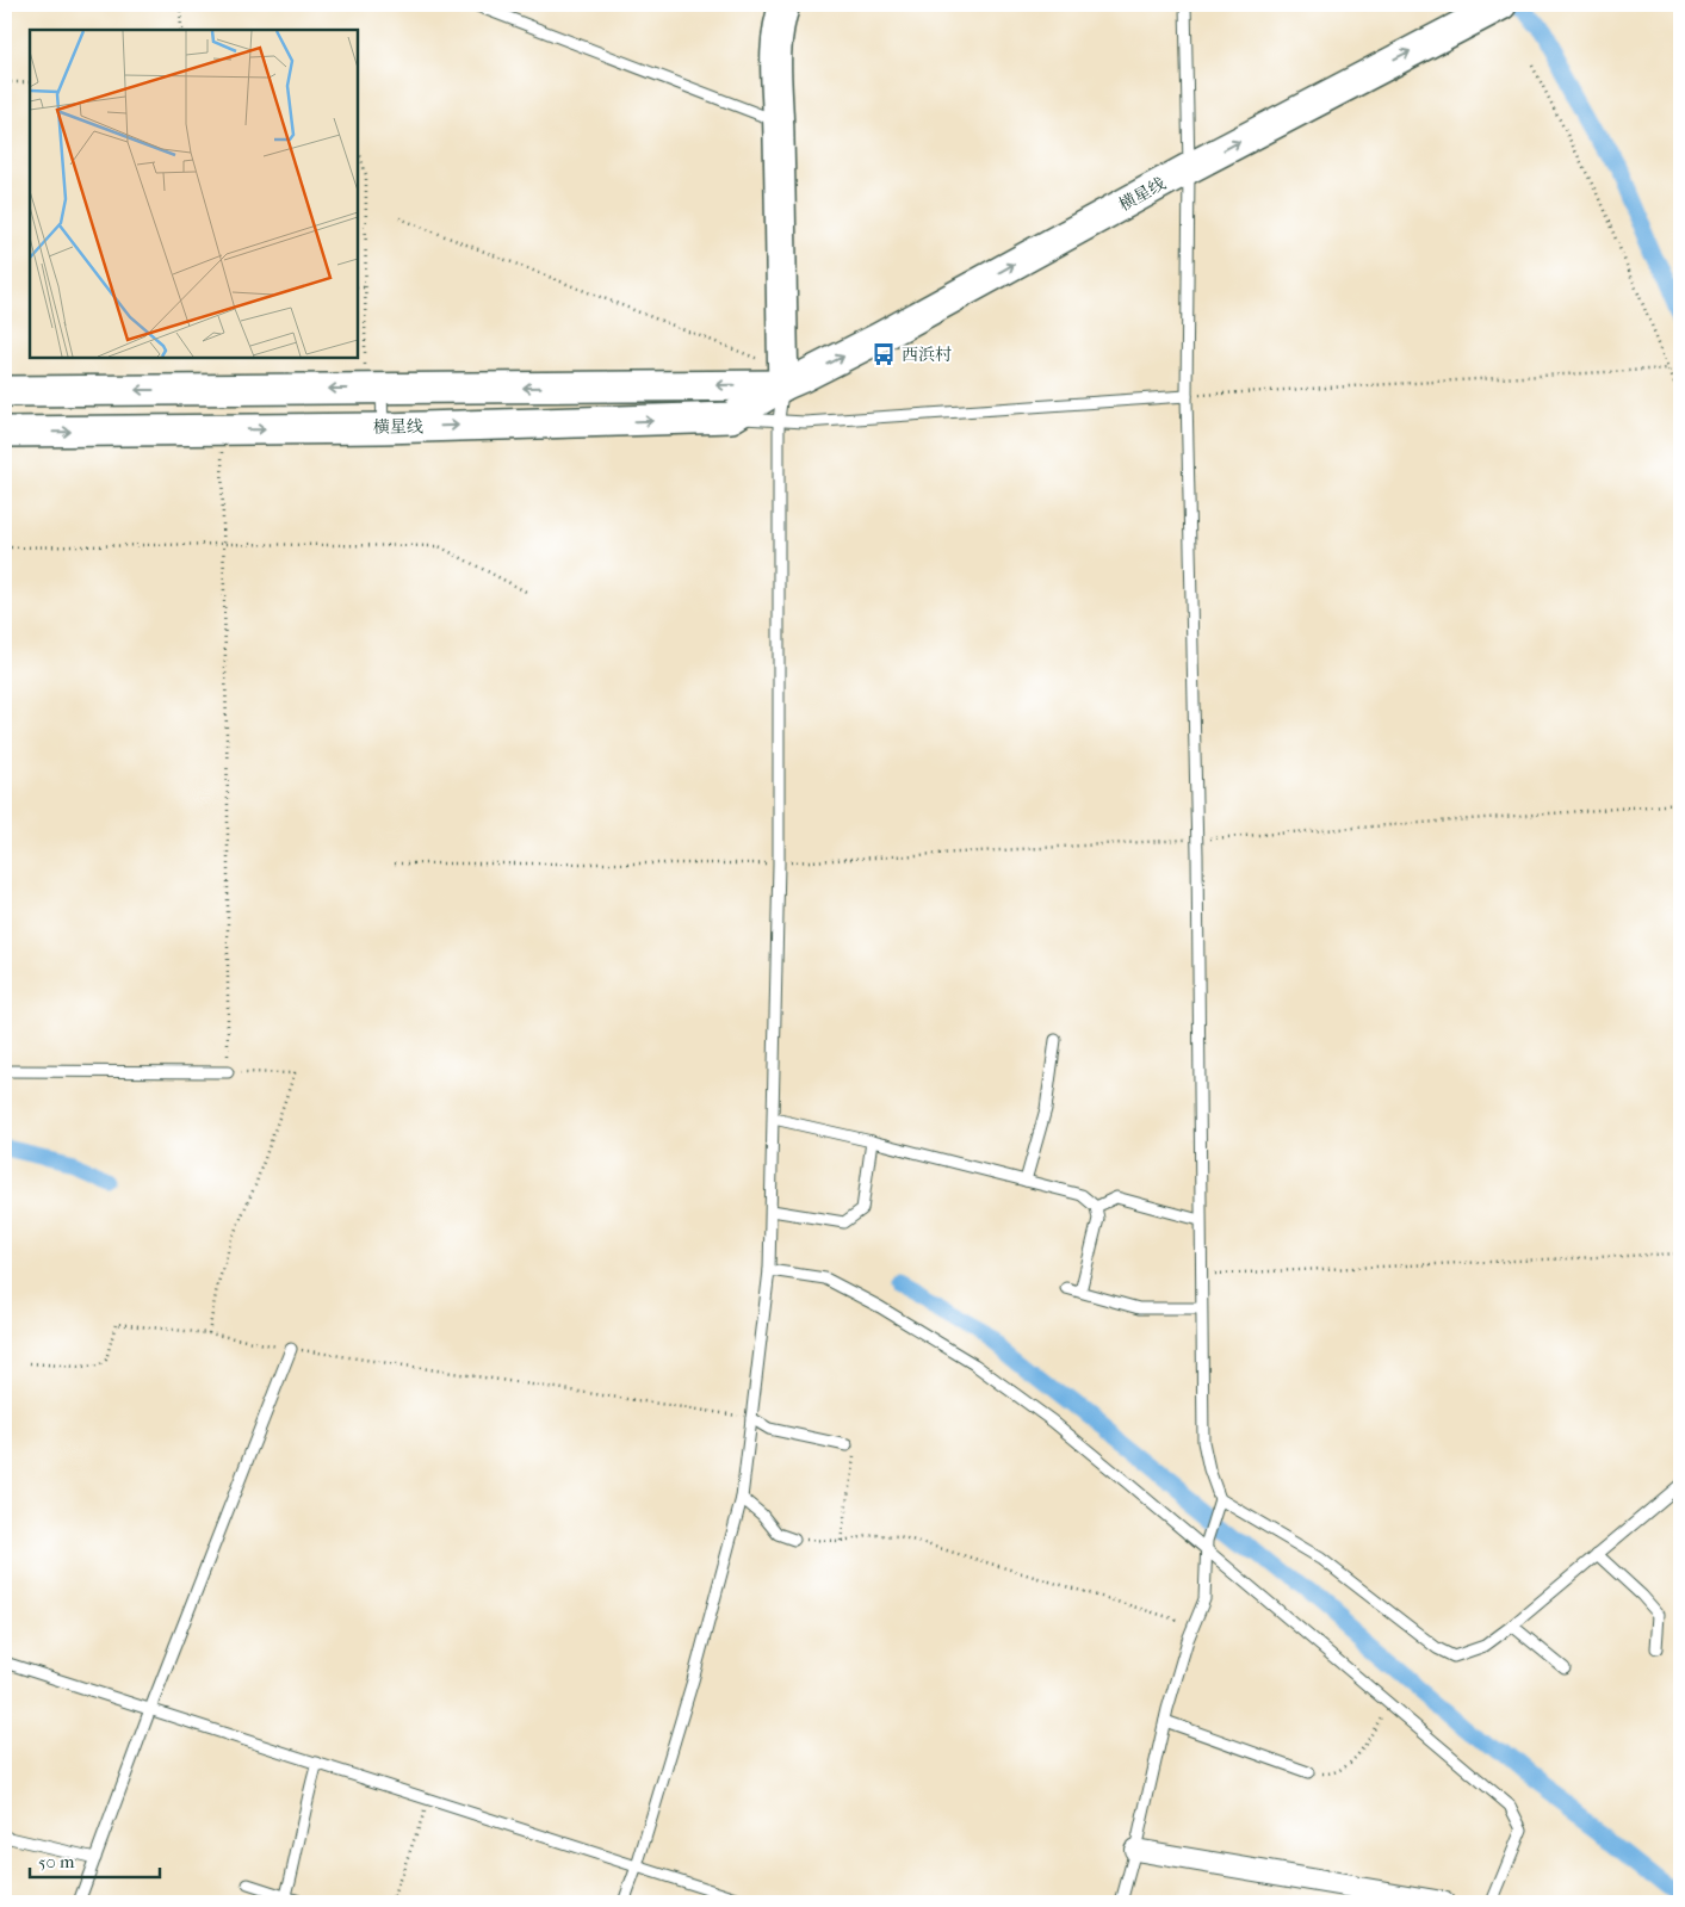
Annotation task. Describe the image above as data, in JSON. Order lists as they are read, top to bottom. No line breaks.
{"streets":{"street":["横星线"]},"places":{"bus stop":["西浜村"]},"scale_bar":"50 m"}
